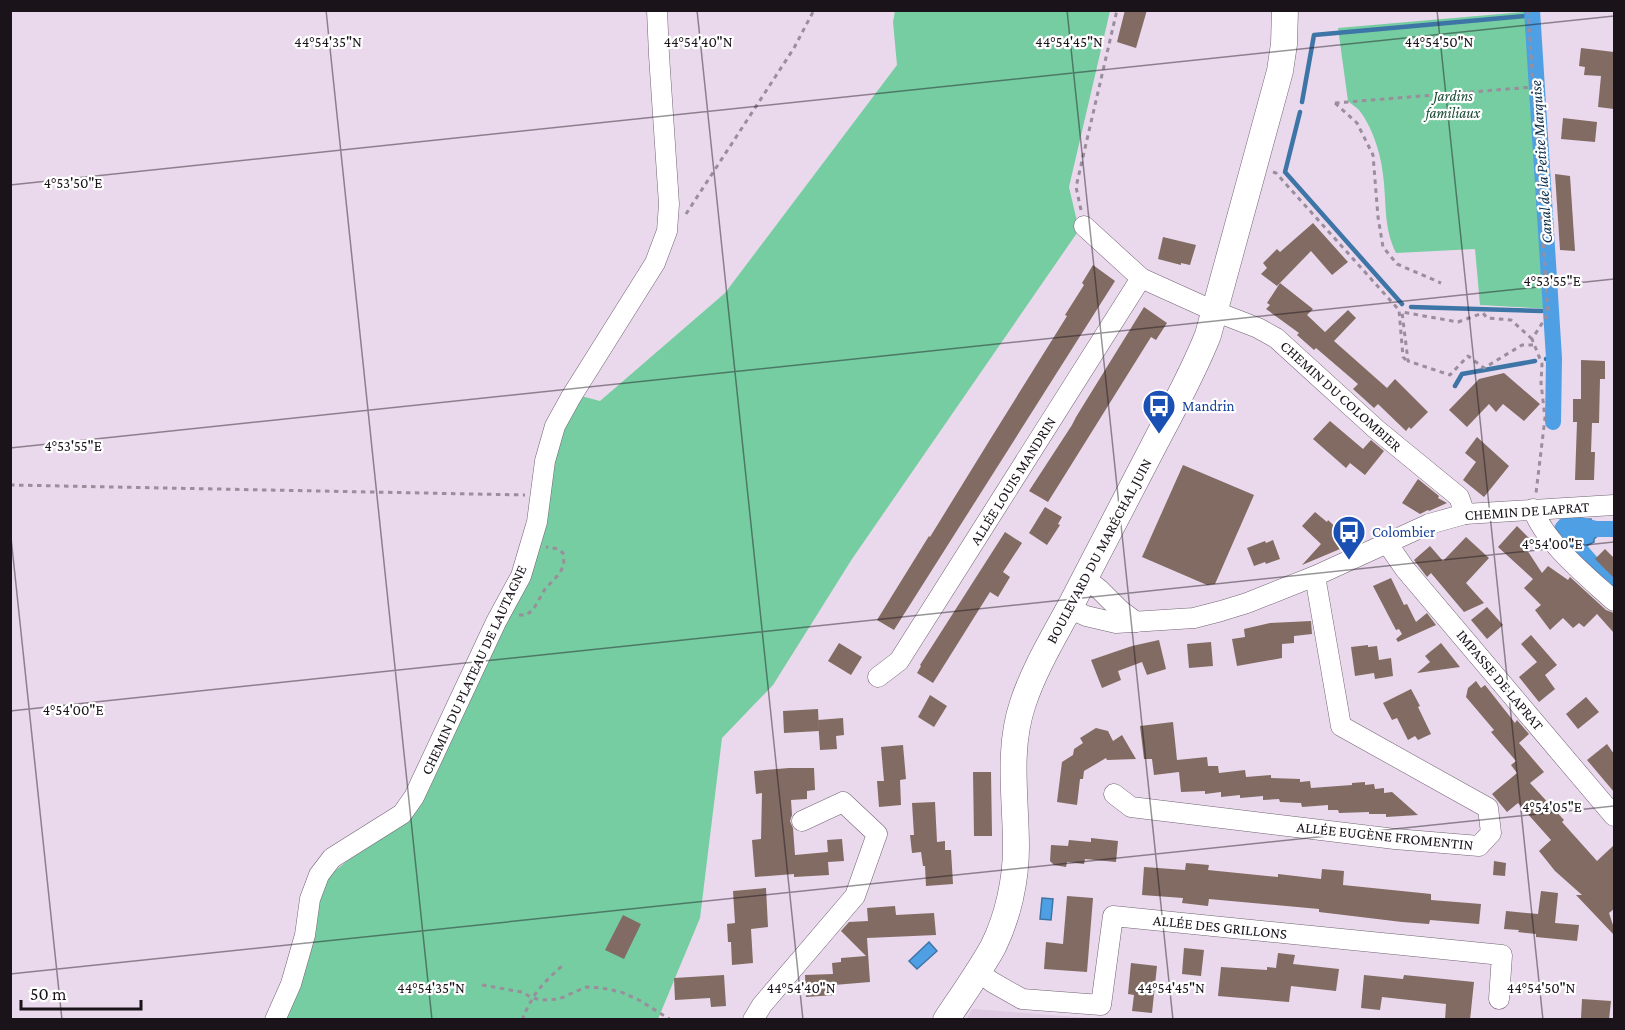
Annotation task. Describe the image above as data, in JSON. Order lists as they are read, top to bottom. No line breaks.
{"streets":{"main road":["BOULEVARD DU MARÉCHAL JUIN"],"street":["CHEMIN DU COLOMBIER","ALLÉE LOUIS MANDRIN","CHEMIN DE LAPRAT","CHEMIN DU PLATEAU DE LAUTAGNE","IMPASSE DE LAPRAT","ALLÉE EUGÈNE FROMENTIN","ALLÉE DES GRILLONS"]},"crossings":[["CHEMIN DU COLOMBIER","ALLÉE LOUIS MANDRIN"],["CHEMIN DU COLOMBIER","CHEMIN DE LAPRAT"],["CHEMIN DU COLOMBIER","BOULEVARD DU MARÉCHAL JUIN"],["CHEMIN DE LAPRAT","BOULEVARD DU MARÉCHAL JUIN"],["CHEMIN DE LAPRAT","IMPASSE DE LAPRAT"],["CHEMIN DE LAPRAT","ALLÉE EUGÈNE FROMENTIN"],["BOULEVARD DU MARÉCHAL JUIN","ALLÉE DES GRILLONS"]],"water":["Canal de la Petite Marquise"],"parks":["Jardins familiaux"],"places":{"bus stop":["Mandrin","Colombier"]},"scale_bar":"50 m","coordinates":["44°54'35\"N","44°54'40\"N","44°54'45\"N","44°54'50\"N","4°53'50\"E","4°53'55\"E","4°54'00\"E","4°54'05\"E"]}
